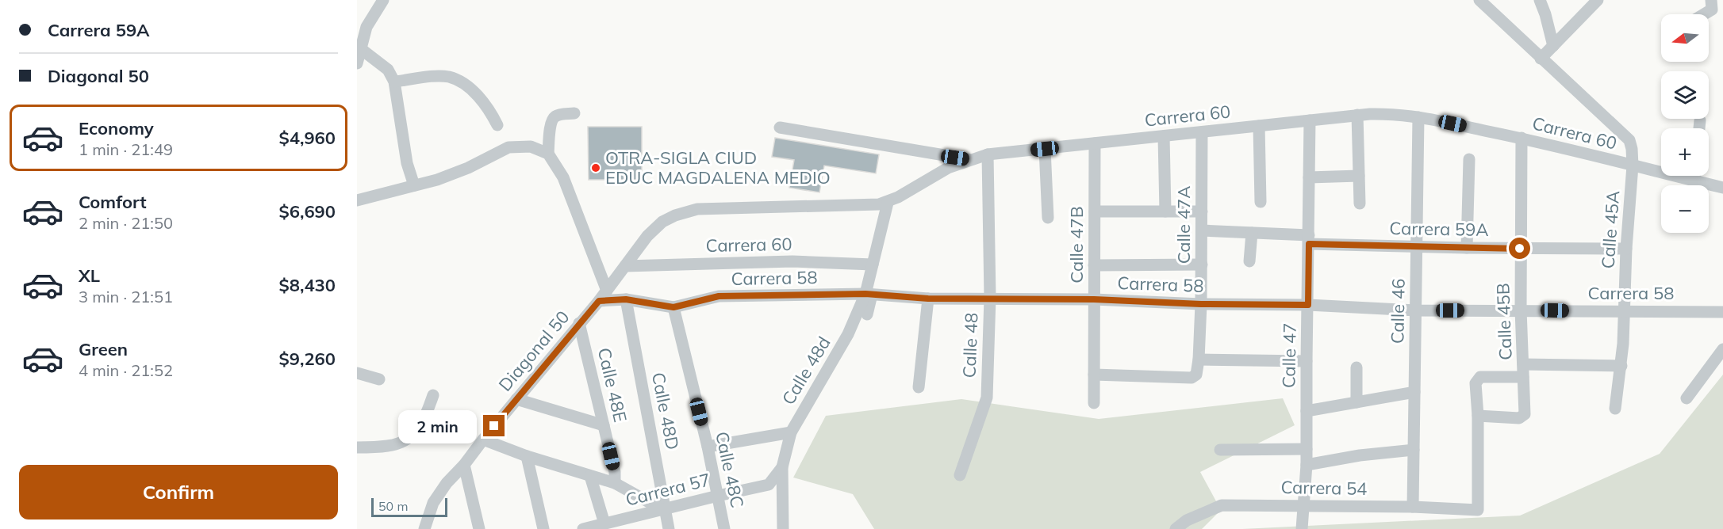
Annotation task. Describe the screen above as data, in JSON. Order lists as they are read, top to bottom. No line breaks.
{"streets":{"street":["Carrera 60","Calle 47A","Carrera 59A","Calle 45A","Calle 47B","Carrera 58","Calle 46","Calle 45B","Calle 48","Diagonal 50","Calle 47","Calle 48d","Calle 48E","Calle 48D","Calle 48C","Carrera 54","Carrera 57"]},"crossings":[["Carrera 60","Calle 47A"],["Carrera 60","Calle 45A"],["Carrera 60","Calle 47B"],["Carrera 60","Calle 46"],["Carrera 60","Calle 45B"],["Carrera 60","Calle 48"],["Carrera 60","Diagonal 50"],["Carrera 60","Calle 47"],["Calle 47A","Carrera 59A"],["Calle 47A","Calle 47B"],["Calle 47A","Carrera 58"],["Carrera 59A","Calle 45A"],["Carrera 59A","Calle 46"],["Carrera 59A","Calle 45B"],["Carrera 59A","Calle 47"],["Calle 45A","Carrera 58"],["Calle 47B","Carrera 58"],["Carrera 58","Calle 46"],["Carrera 58","Calle 45B"],["Carrera 58","Calle 48"],["Carrera 58","Diagonal 50"],["Carrera 58","Calle 47"],["Carrera 58","Calle 48d"],["Carrera 58","Calle 48D"],["Carrera 58","Calle 48C"],["Calle 46","Carrera 54"],["Calle 45B","Carrera 54"],["Diagonal 50","Calle 48E"],["Calle 47","Carrera 54"],["Calle 48d","Carrera 57"],["Calle 48D","Carrera 57"],["Calle 48C","Carrera 57"]],"places":["OTRA-SIGLA CIUD EDUC MAGDALENA MEDIO"],"scale_bar":"50 m","north":"left","page":{"banner":["Carrera 59A","Diagonal 50"],"map_buttons":["+","−"],"list":[{"name":"Economy","note":"1 min · 21:49","value":"$4,960"},{"name":"Comfort","note":"2 min · 21:50","value":"$6,690"},{"name":"XL","note":"3 min · 21:51","value":"$8,430"},{"name":"Green","note":"4 min · 21:52","value":"$9,260"}],"bubble":"2 min","buttons":"Confirm","scale":"50 m"}}
